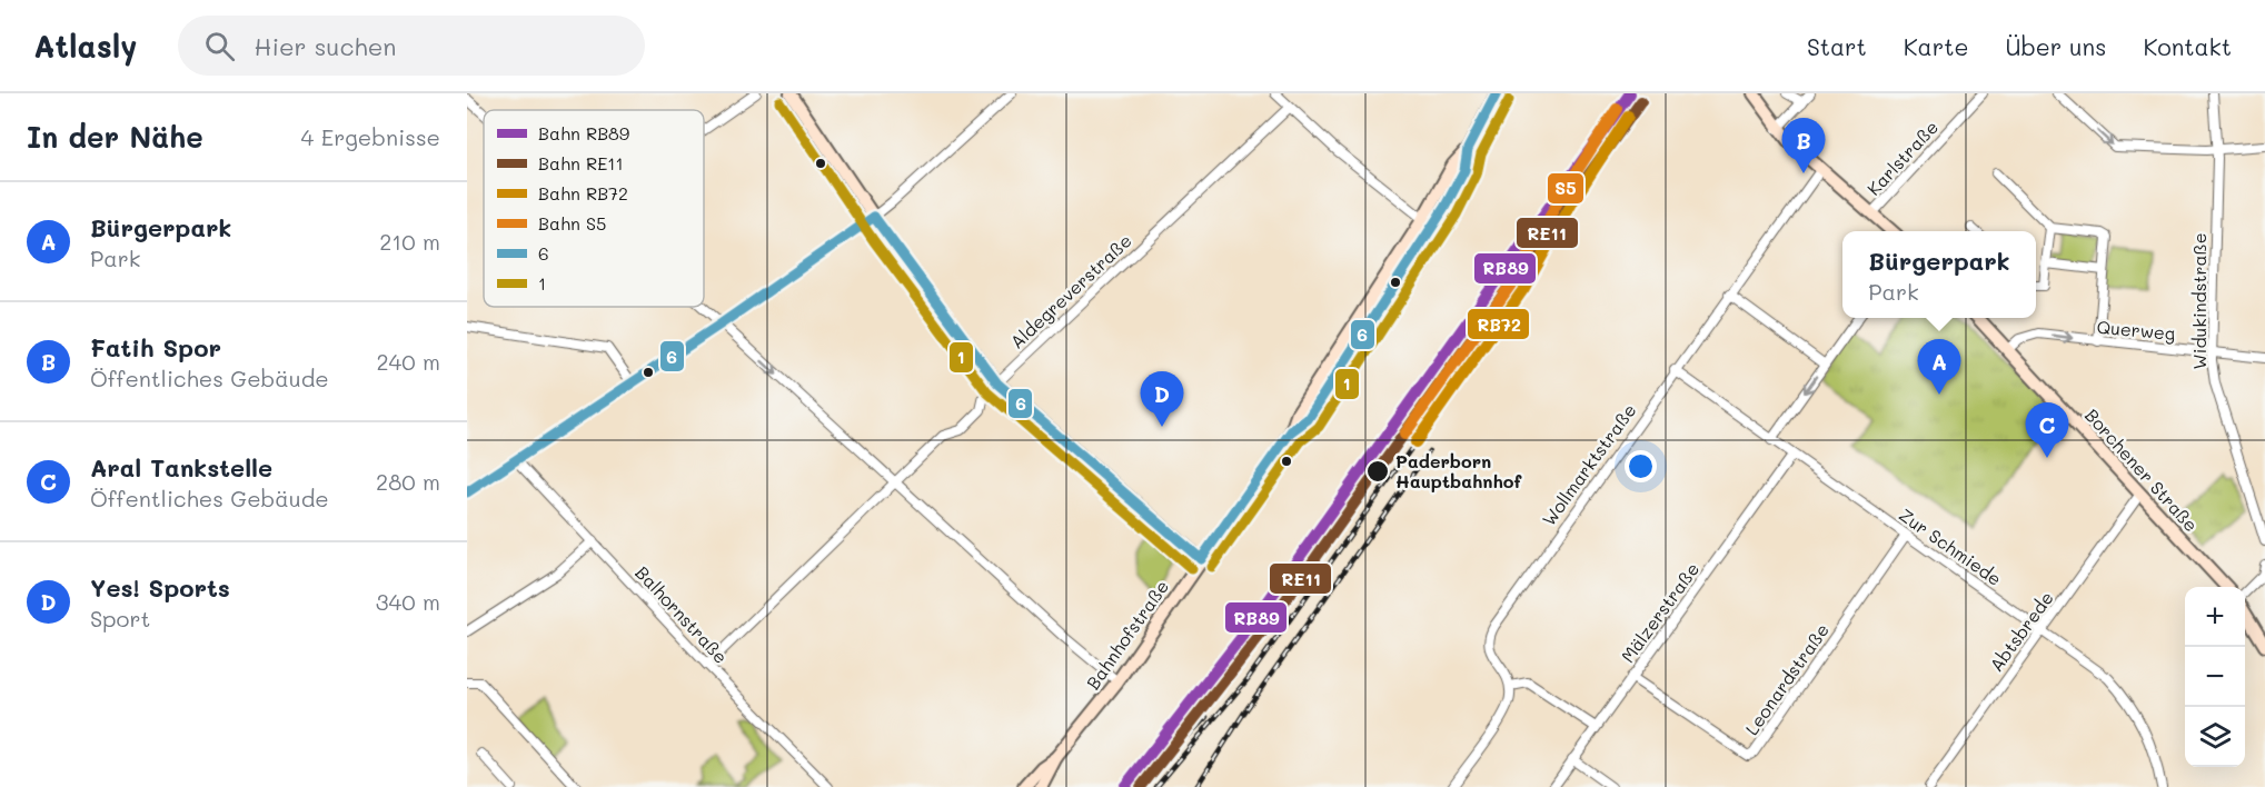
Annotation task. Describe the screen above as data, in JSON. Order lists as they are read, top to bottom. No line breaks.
{"streets":{"main road":["Borchener Straße","Bahnhofstraße"],"street":["Karlstraße","Aldegreverstraße","Widukindstraße","Querweg","Wollmarktstraße","Zur Schmiede","Mälzerstraße","Balhornstraße","Abtsbrede","Leonardstraße"]},"crossings":[["Aldegreverstraße","Balhornstraße"],["Widukindstraße","Querweg"],["Querweg","Borchener Straße"],["Wollmarktstraße","Zur Schmiede"],["Borchener Straße","Abtsbrede"],["Zur Schmiede","Mälzerstraße"],["Zur Schmiede","Abtsbrede"],["Zur Schmiede","Leonardstraße"],["Mälzerstraße","Leonardstraße"]],"places":["Paderborn Hauptbahnhof"],"lines":["rail line RB89","transit line 6","transit line 1","rail line RE11","rail line S5","rail line RB72"],"legend":["Bahn RB89","Bahn RE11","Bahn RB72","Bahn S5","6","1"],"page":{"header":"Atlasly","search":"Hier suchen","nav":["Start","Karte","Über uns","Kontakt"],"heading":["In der Nähe","4 Ergebnisse"],"pins":["B","A","D","C"],"list":[{"mark":"A","name":"Bürgerpark","note":"Park","value":"210 m"},{"mark":"B","name":"Fatih Spor","note":"Öffentliches Gebäude","value":"240 m"},{"mark":"C","name":"Aral Tankstelle","note":"Öffentliches Gebäude","value":"280 m"},{"mark":"D","name":"Yes! Sports","note":"Sport","value":"340 m"}],"popup":["Bürgerpark","Park"],"map_buttons":["+","−"]}}
